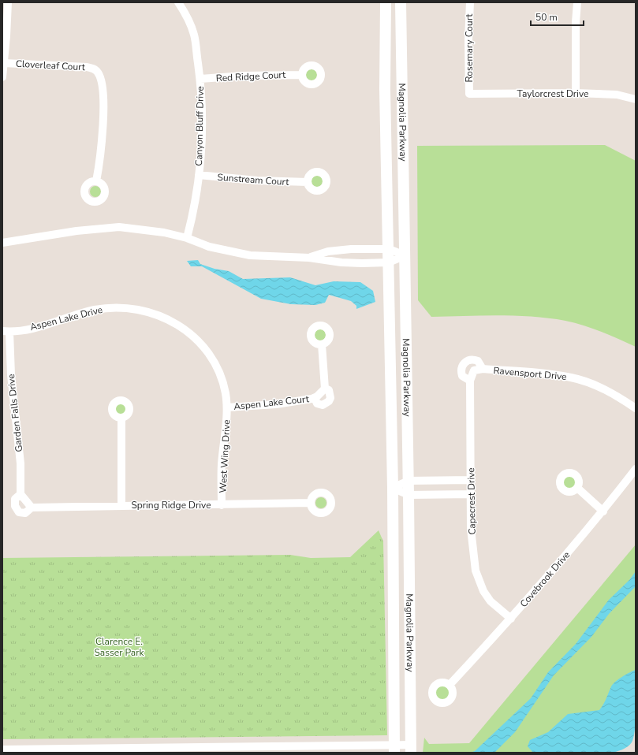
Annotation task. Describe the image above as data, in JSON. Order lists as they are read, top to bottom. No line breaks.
{"streets":{"main road":["Magnolia Parkway"],"street":["Rosemary Court","Cloverleaf Court","Red Ridge Court","Taylorcrest Drive","Canyon Bluff Drive","Sunstream Court","Aspen Lake Drive","Ravensport Drive","Aspen Lake Court","Garden Falls Drive","West Wing Drive","Capecrest Drive","Spring Ridge Drive","Covebrook Drive"]},"crossings":[["Rosemary Court","Taylorcrest Drive"],["Red Ridge Court","Canyon Bluff Drive"],["Canyon Bluff Drive","Sunstream Court"],["Aspen Lake Drive","Aspen Lake Court"],["Aspen Lake Drive","Garden Falls Drive"],["Aspen Lake Drive","West Wing Drive"],["Ravensport Drive","Capecrest Drive"],["Aspen Lake Court","West Wing Drive"],["Garden Falls Drive","Spring Ridge Drive"],["West Wing Drive","Spring Ridge Drive"],["Capecrest Drive","Covebrook Drive"]],"parks":["Clarence E. Sasser Park"],"scale_bar":"50 m"}
